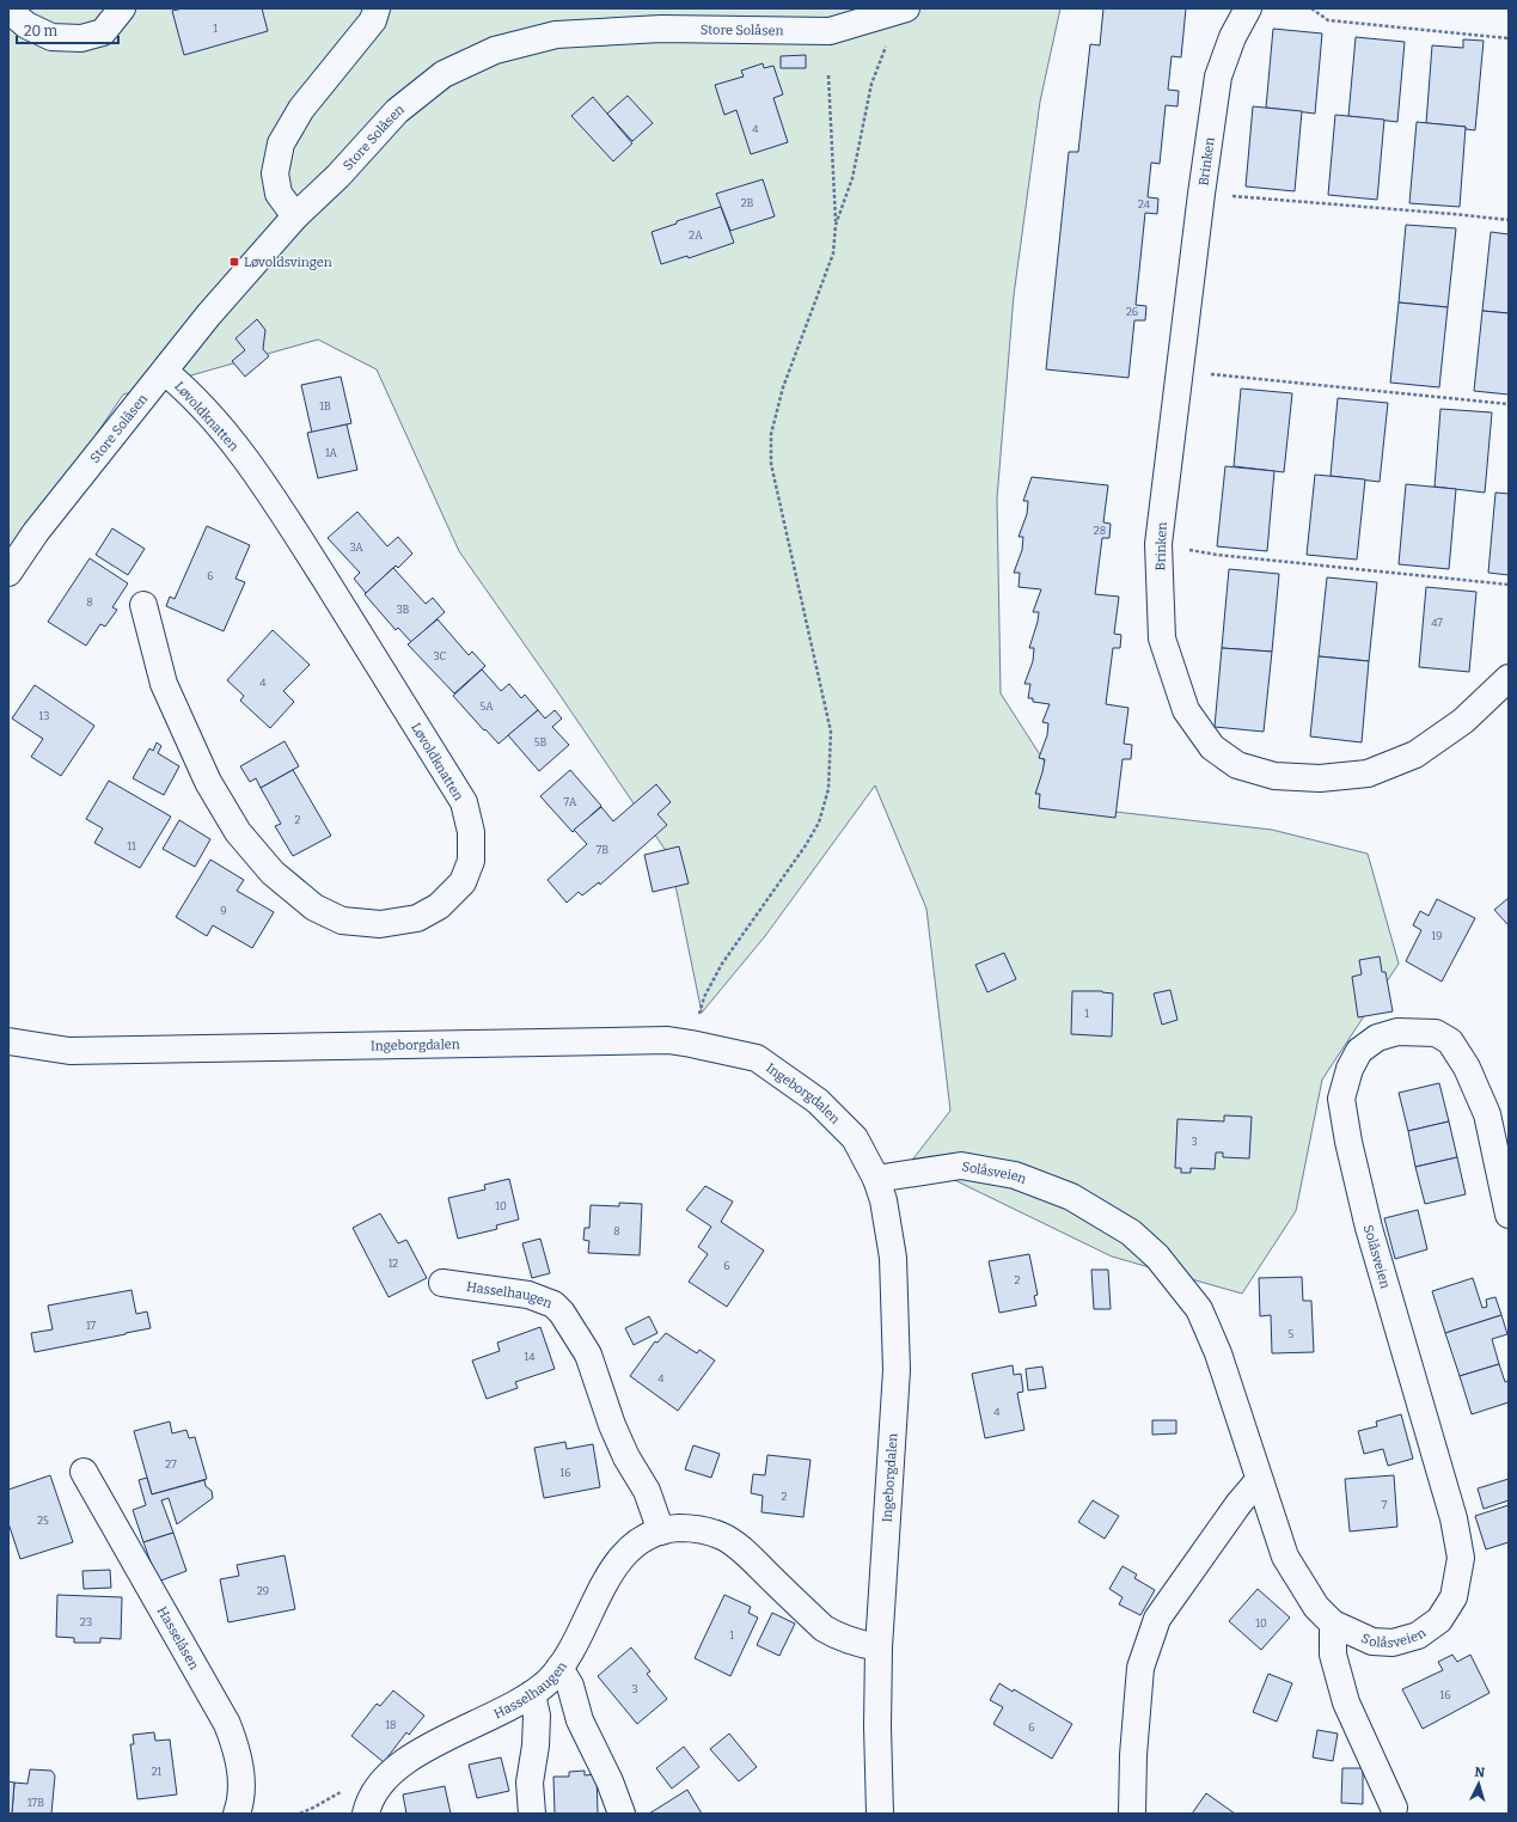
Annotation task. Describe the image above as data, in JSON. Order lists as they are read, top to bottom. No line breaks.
{"streets":{"street":["Store Solåsen","Brinken","Løvoldknatten","Ingeborgdalen","Solåsveien","Hasselhaugen","Hasselåsen"]},"crossings":[["Store Solåsen","Løvoldknatten"],["Ingeborgdalen","Solåsveien"],["Ingeborgdalen","Hasselhaugen"]],"places":{"transit":["Løvoldsvingen"]},"house_numbers":["1","4","2B","24","2A","26","1B","1A","28","3A","6","8","3B","47","3C","4","5A","13","5B","7A","2","11","7B","9","19","1","3","10","8","12","6","2","17","5","14","4","4","27","16","2","7","25","29","23","10","1","3","16","18","6","21","17B"],"scale_bar":"20 m","north":"top"}
